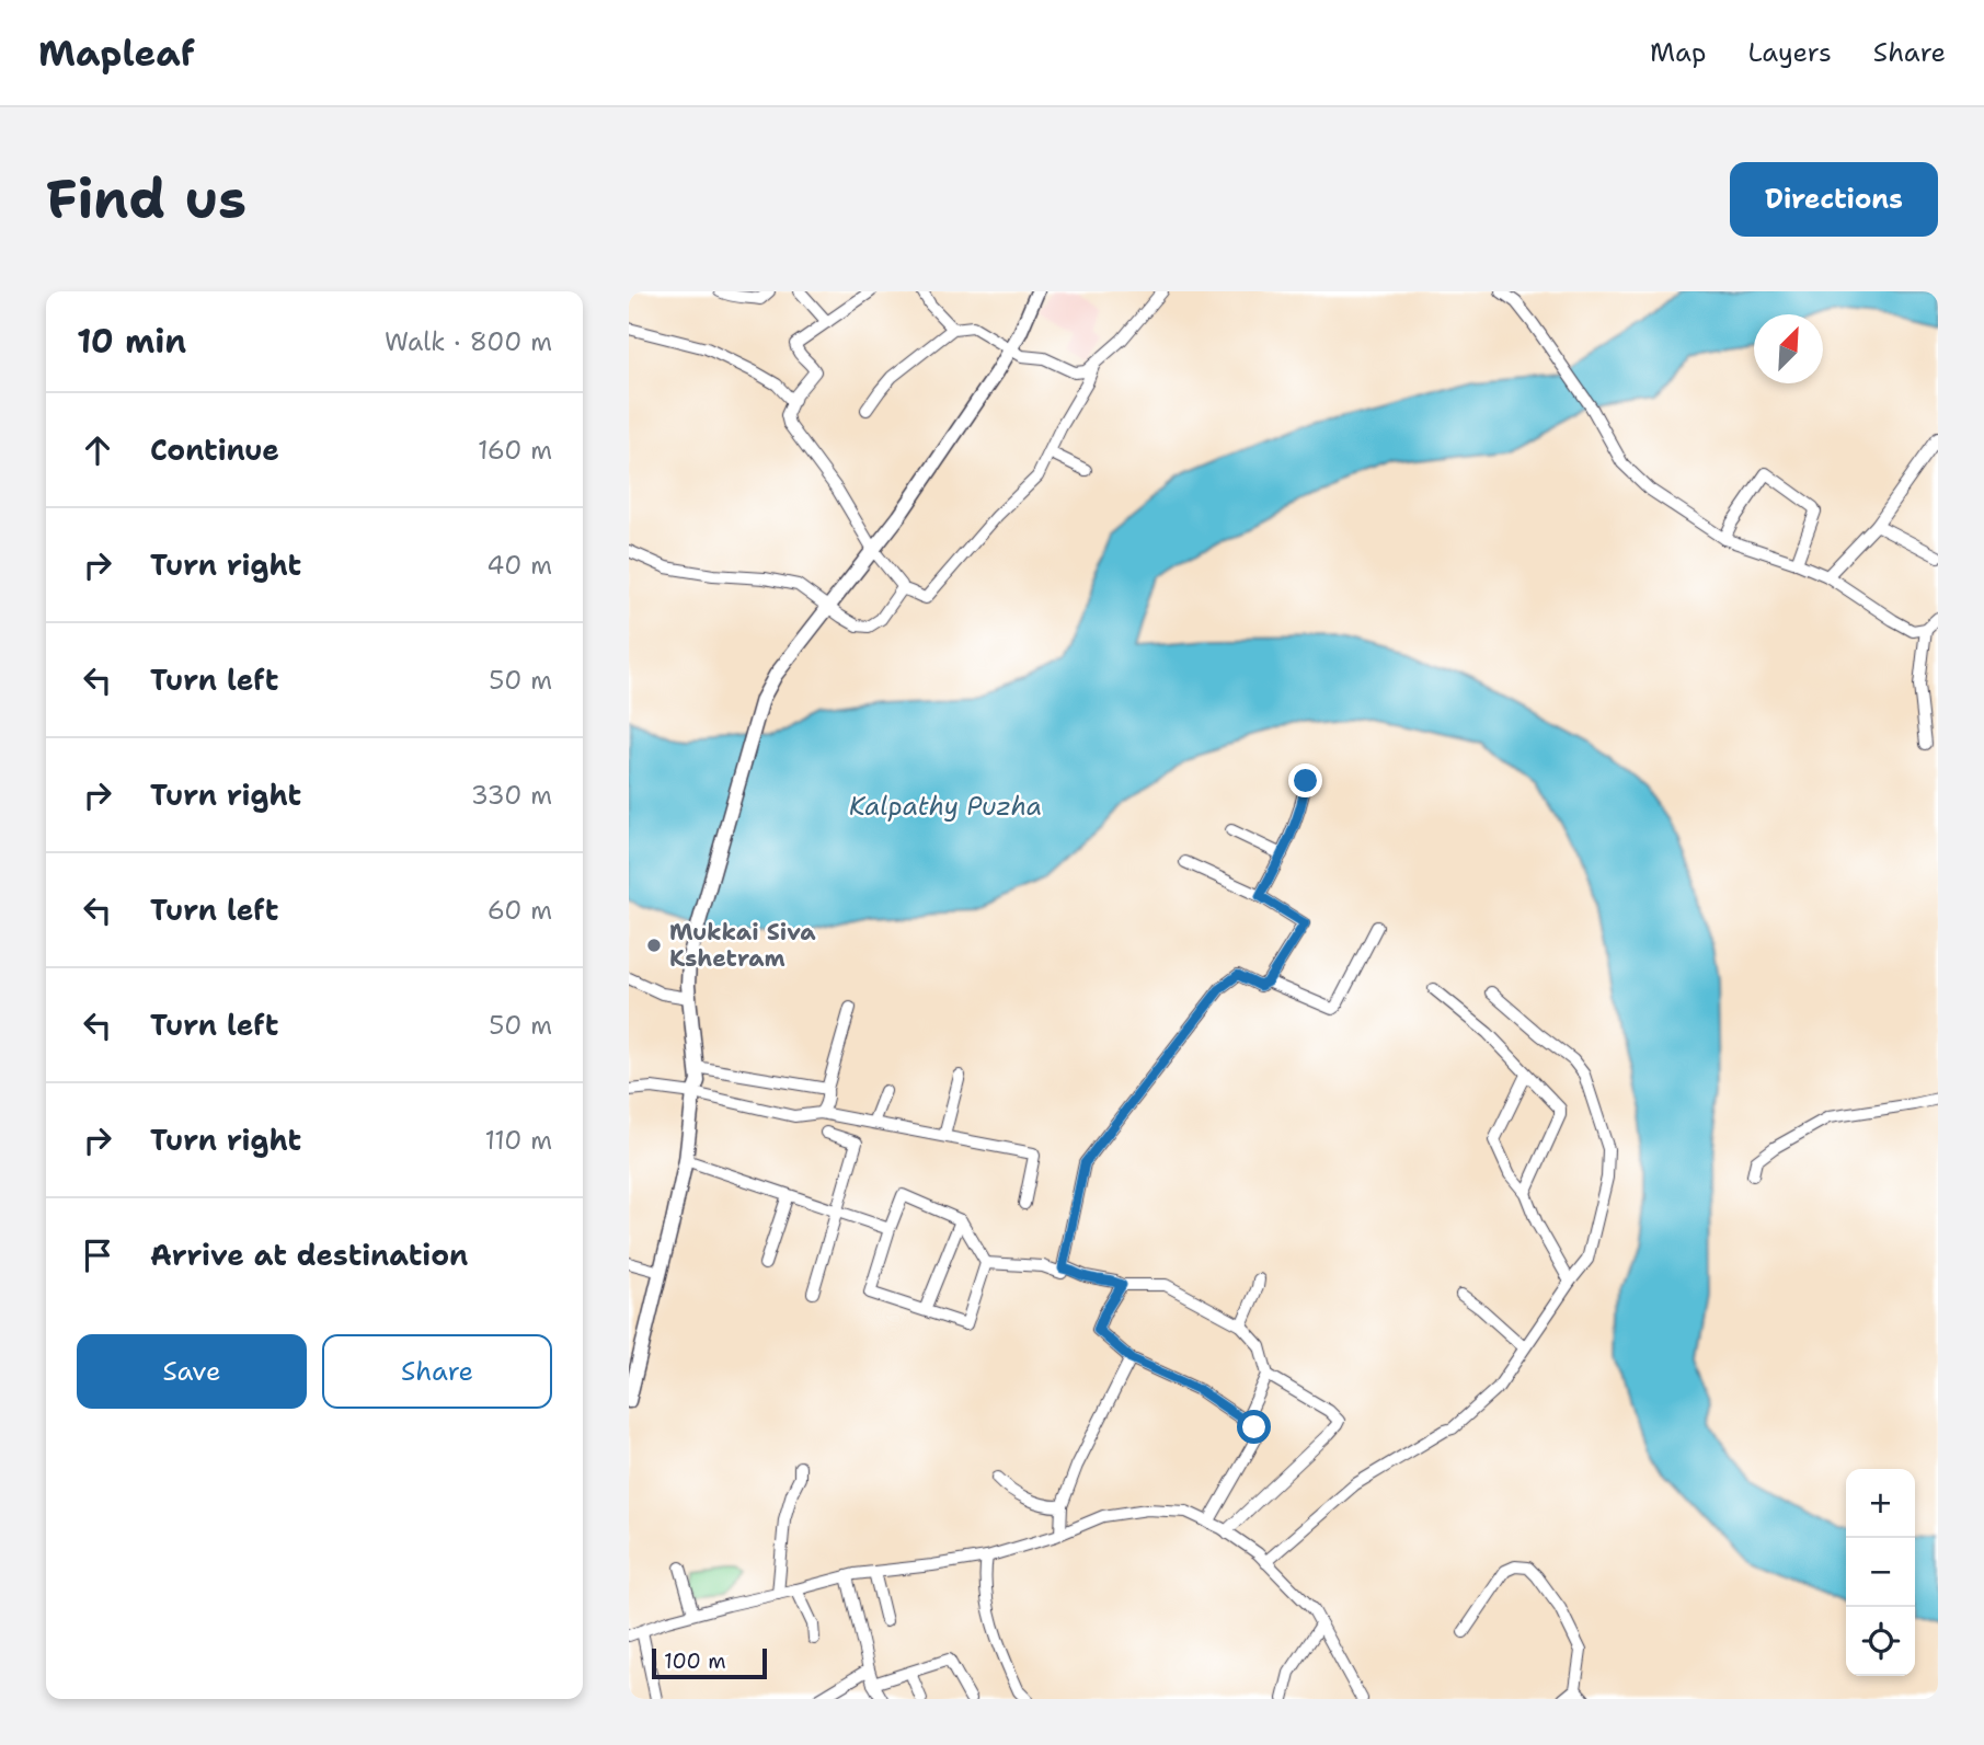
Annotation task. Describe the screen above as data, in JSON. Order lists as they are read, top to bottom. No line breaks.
{"water":["Kalpathy Puzha"],"places":["Mukkai Siva Kshetram"],"scale_bar":"100 m","north":"top right","page":{"header":"Mapleaf","nav":["Map","Layers","Share"],"buttons":["Directions",["Save","Share"]],"title":"Find us","heading":["10 min","Walk · 800 m"],"list":[["Continue","160 m"],["Turn right","40 m"],["Turn left","50 m"],["Turn right","330 m"],["Turn left","60 m"],["Turn left","50 m"],["Turn right","110 m"],"Arrive at destination"],"map_buttons":["+","−"],"scale":"100 m"}}
